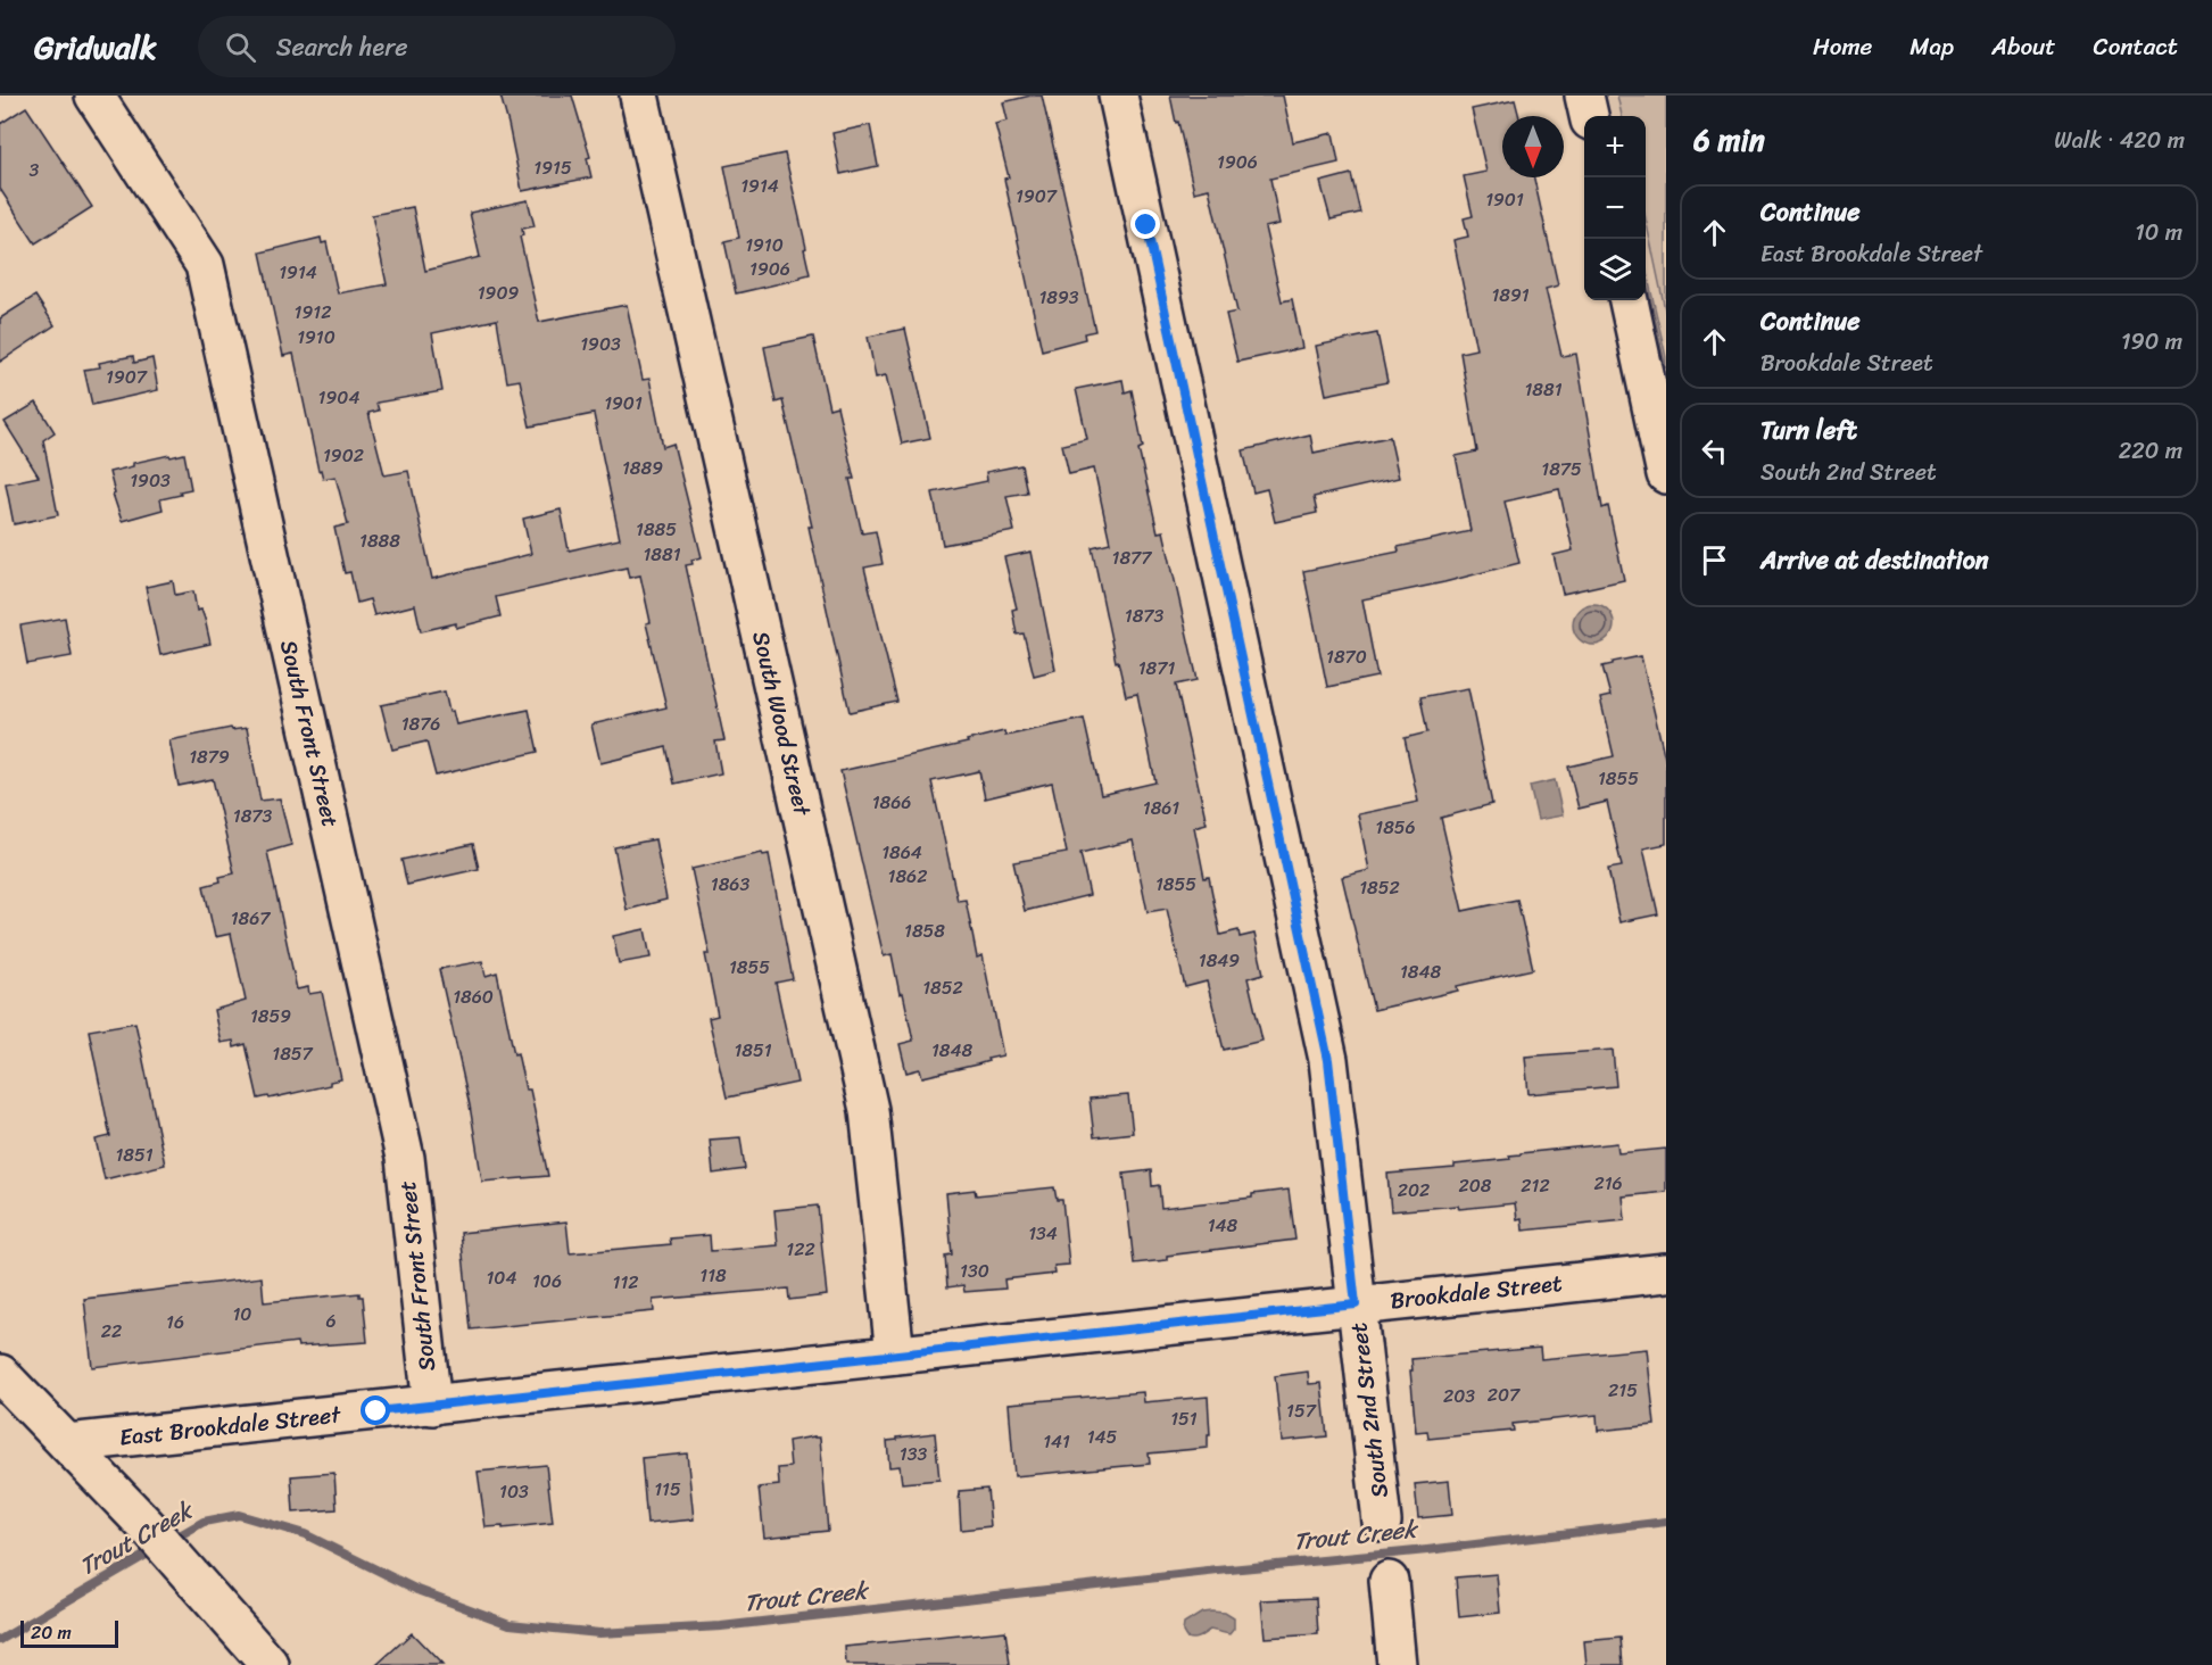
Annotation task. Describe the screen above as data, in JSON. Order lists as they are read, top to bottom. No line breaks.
{"streets":{"street":["South Wood Street","South Front Street","Brookdale Street","South 2nd Street","East Brookdale Street"]},"crossings":[["South Wood Street","Brookdale Street"],["South Front Street","Brookdale Street"],["South Front Street","East Brookdale Street"],["Brookdale Street","South 2nd Street"],["Brookdale Street","East Brookdale Street"]],"water":["Trout Creek"],"house_numbers":["1906","1915","3","1914","1907","1901","1910","1906","1914","1909","1891","1893","1912","1910","1903","1907","1881","1904","1901","1902","1889","1875","1903","1885","1888","1881","1877","1873","1870","1871","1876","1879","1855","1866","1861","1873","1856","1864","1862","1863","1855","1852","1867","1858","1849","1855","1848","1852","1860","1859","1851","1848","1857","1851","216","208","212","202","148","134","122","130","118","104","106","112","10","6","16","22","215","207","203","157","151","145","141","133","115","103"],"scale_bar":"20 m","north":"bottom","page":{"header":"Gridwalk","search":"Search here","nav":["Home","Map","About","Contact"],"heading":["6 min","Walk · 420 m"],"map_buttons":["+","−"],"list":[["Continue","East Brookdale Street","10 m"],["Continue","Brookdale Street","190 m"],["Turn left","South 2nd Street","220 m"],"Arrive at destination"],"scale":"20 m"}}
